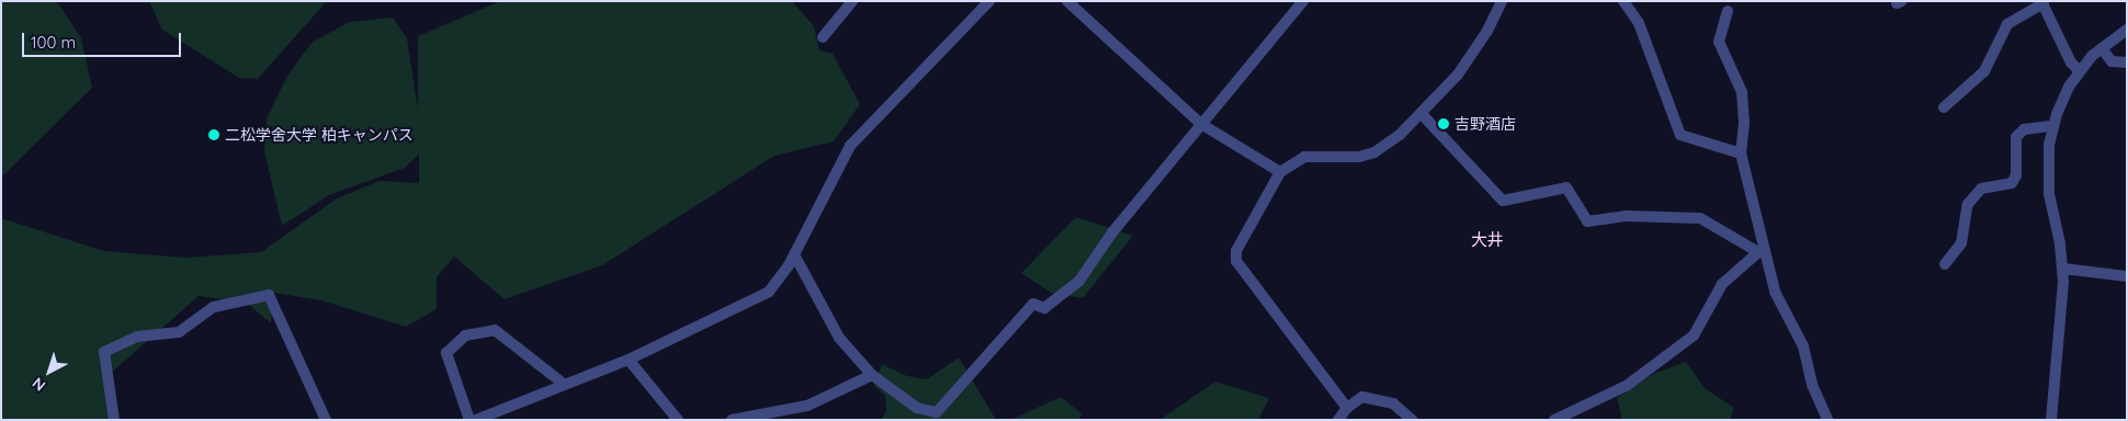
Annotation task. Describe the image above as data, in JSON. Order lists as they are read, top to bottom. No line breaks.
{"districts":["大井"],"places":["吉野酒店","二松学舍大学 柏キャンパス"],"scale_bar":"100 m","north":"bottom left"}
